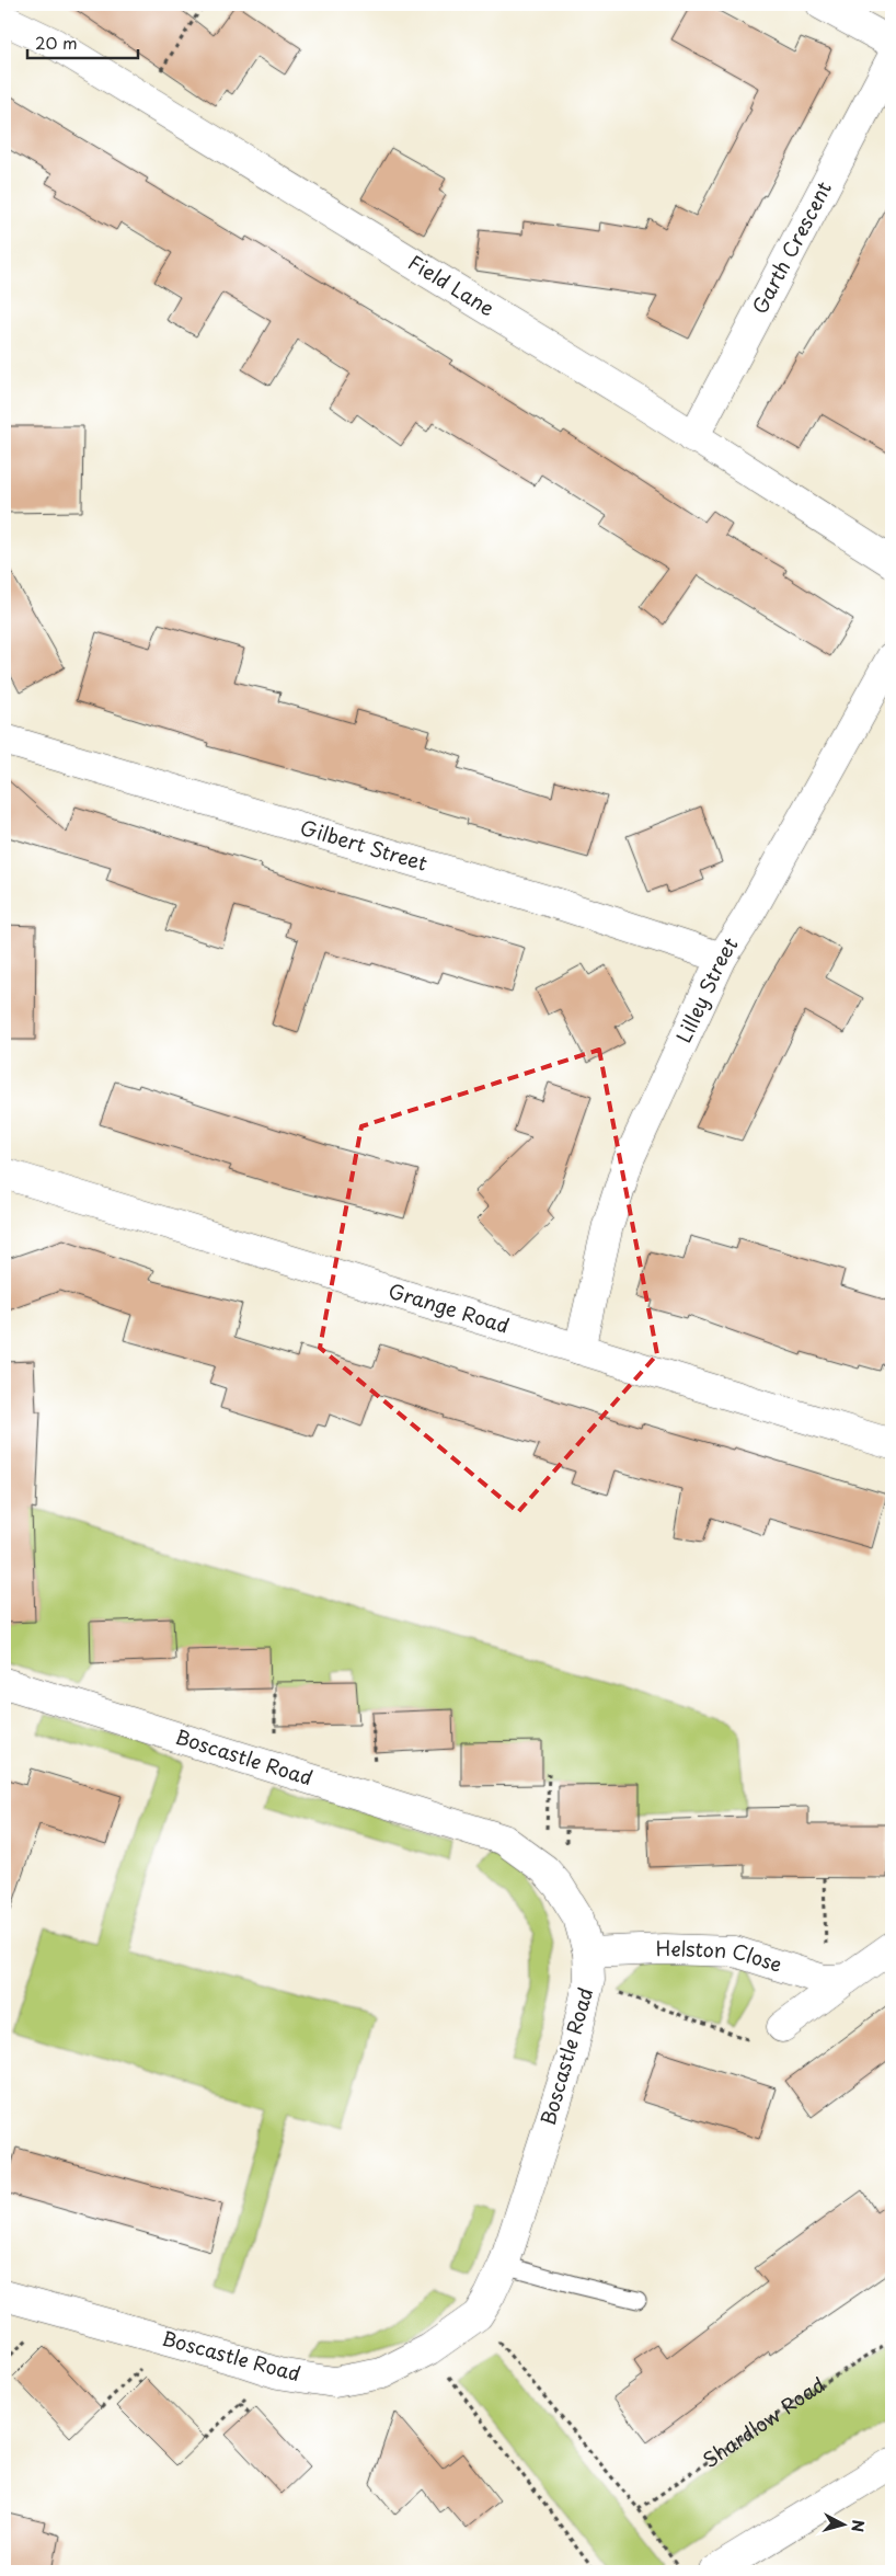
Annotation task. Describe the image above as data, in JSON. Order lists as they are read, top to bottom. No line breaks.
{"streets":{"street":["Garth Crescent","Field Lane","Gilbert Street","Lilley Street","Grange Road","Boscastle Road","Helston Close"],"path":["Shardlow Road"]},"crossings":[["Garth Crescent","Field Lane"],["Gilbert Street","Lilley Street"],["Lilley Street","Grange Road"],["Boscastle Road","Helston Close"]],"scale_bar":"20 m","north":"right"}
